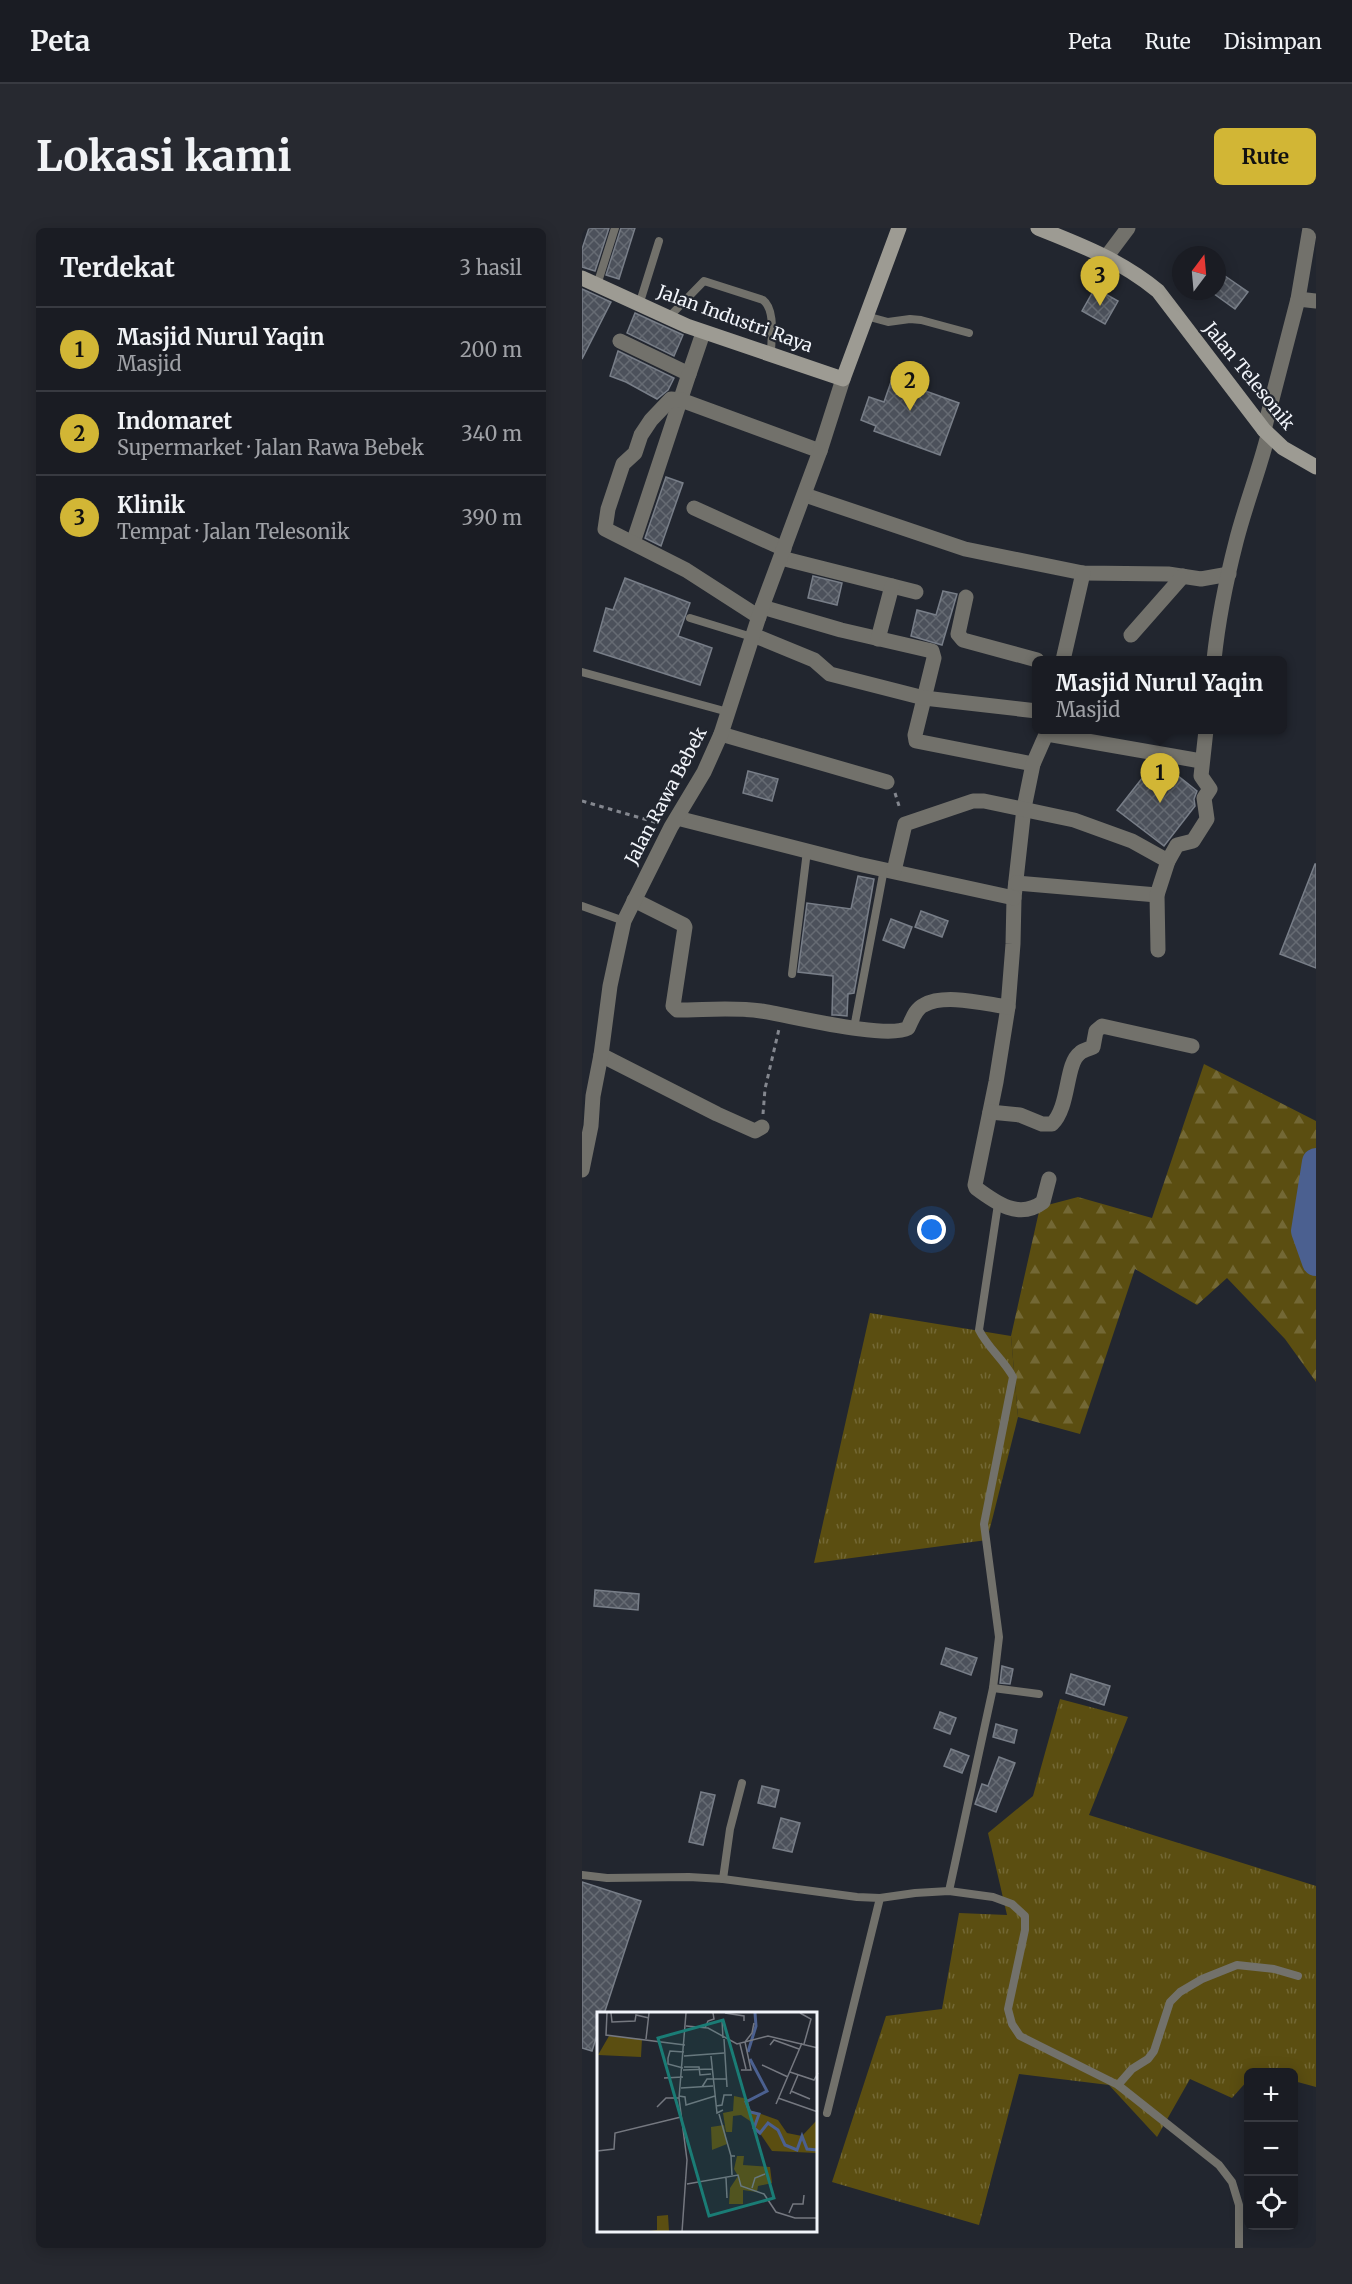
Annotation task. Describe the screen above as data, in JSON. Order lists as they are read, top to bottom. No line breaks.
{"streets":{"street":["Jalan Industri Raya","Jalan Telesonik","Jalan Rawa Bebek"]},"crossings":[["Jalan Industri Raya","Jalan Rawa Bebek"]],"north":"top","page":{"header":"Peta","nav":["Peta","Rute","Disimpan"],"buttons":"Rute","title":"Lokasi kami","heading":["Terdekat","3 hasil"],"pins":["3","2","1"],"list":[{"mark":"1","name":"Masjid Nurul Yaqin","note":"Masjid","value":"200 m"},{"mark":"2","name":"Indomaret","note":"Supermarket · Jalan Rawa Bebek","value":"340 m"},{"mark":"3","name":"Klinik","note":"Tempat · Jalan Telesonik","value":"390 m"}],"popup":["Masjid Nurul Yaqin","Masjid"],"map_buttons":["+","−"]}}
